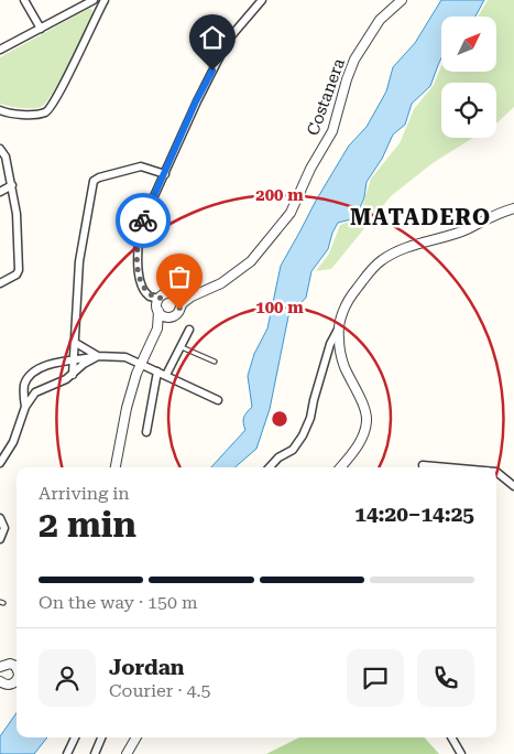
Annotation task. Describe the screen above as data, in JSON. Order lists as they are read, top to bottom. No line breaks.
{"streets":{"street":["Costanera"]},"districts":["MATADERO"],"north":"top right","page":{"heading":["2 min","Arriving in","14:20–14:25"],"panel":["Jordan","Courier · 4.5"],"bar":"On the way · 150 m"},"rings":["200 m","100 m"]}
